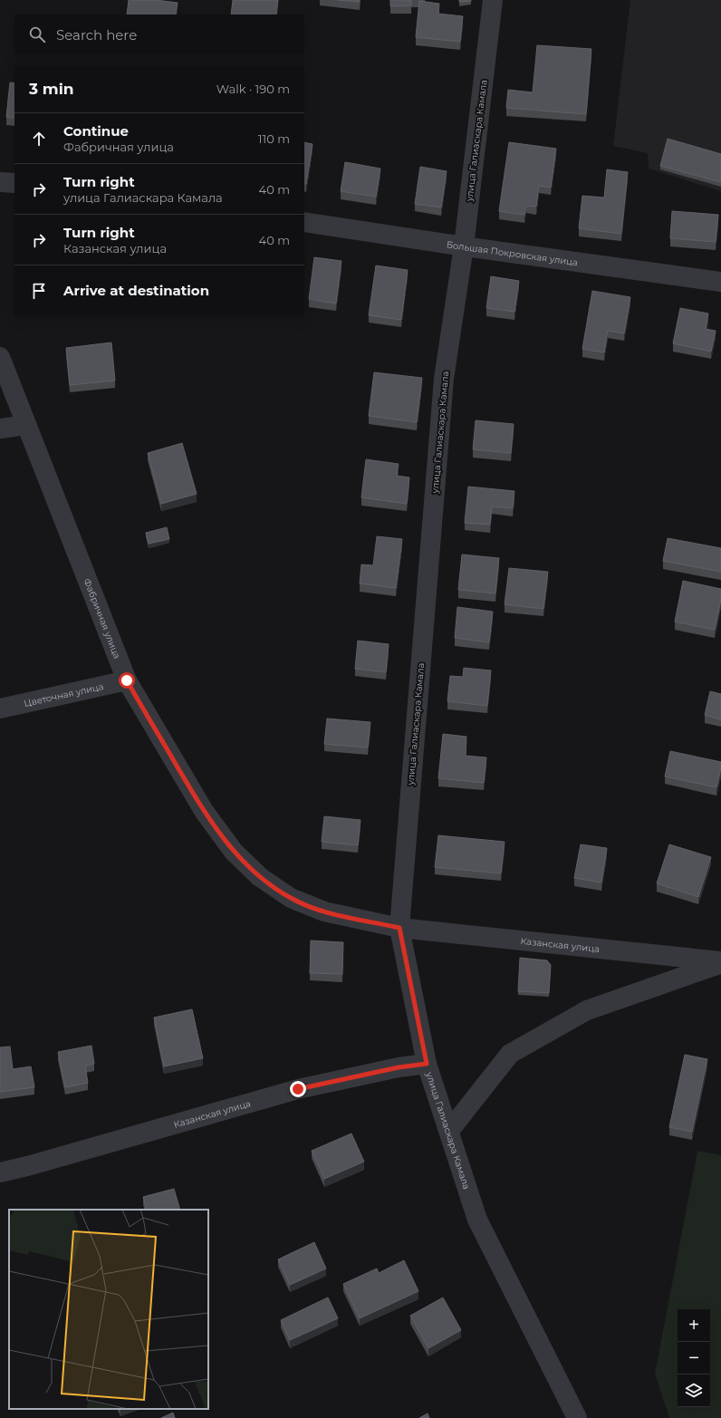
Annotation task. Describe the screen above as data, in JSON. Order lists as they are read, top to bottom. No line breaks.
{"streets":{"street":["улица Галиаскара Камала","Большая Покровская улица","Фабричная улица","Цветочная улица","Казанская улица"]},"crossings":[["улица Галиаскара Камала","Большая Покровская улица"],["улица Галиаскара Камала","Фабричная улица"],["улица Галиаскара Камала","Казанская улица"],["Фабричная улица","Цветочная улица"],["Фабричная улица","Казанская улица"]],"page":{"search":"Search here","heading":["3 min","Walk · 190 m"],"list":[["Continue","Фабричная улица","110 m"],["Turn right","улица Галиаскара Камала","40 m"],["Turn right","Казанская улица","40 m"],"Arrive at destination"],"map_buttons":["+","−"]}}
